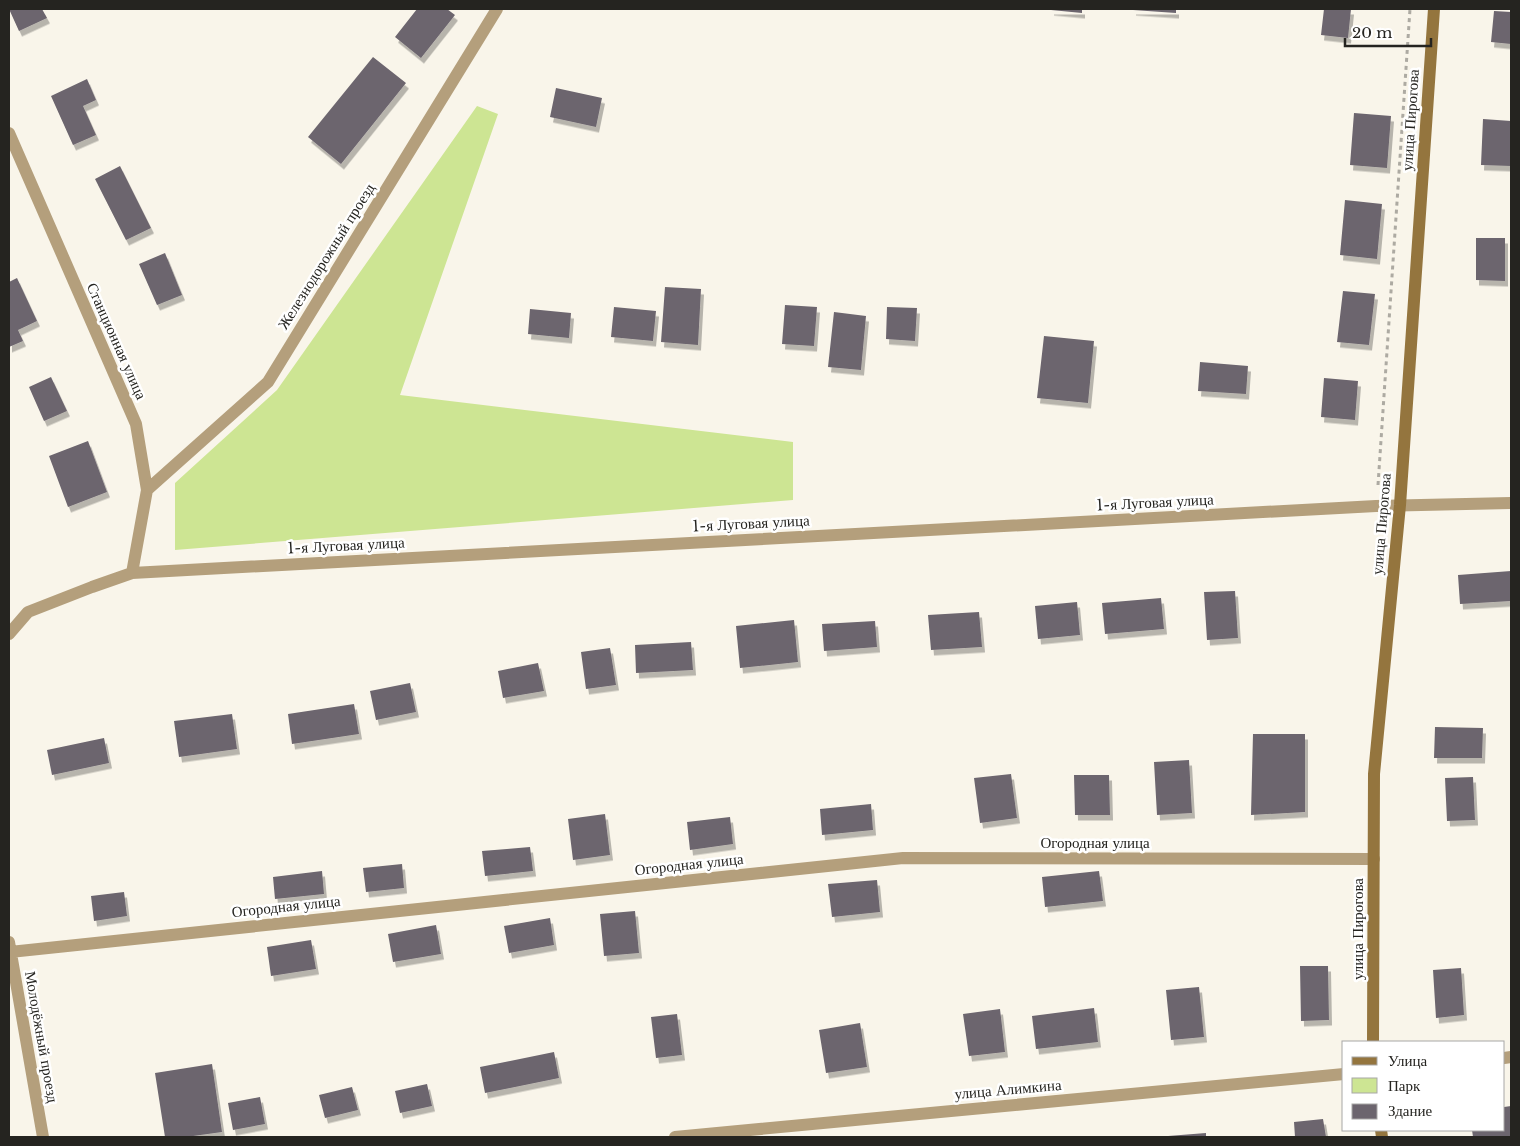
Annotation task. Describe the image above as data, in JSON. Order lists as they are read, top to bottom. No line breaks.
{"streets":{"street":["улица Пирогова","Железнодорожный проезд","Станционная улица","1-я Луговая улица","Огородная улица","Молодёжный проезд","улица Алимкина"]},"crossings":[["улица Пирогова","1-я Луговая улица"],["улица Пирогова","Огородная улица"],["Железнодорожный проезд","Станционная улица"],["Станционная улица","1-я Луговая улица"],["Огородная улица","Молодёжный проезд"]],"legend":["Улица","Парк","Здание"],"scale_bar":"20 m"}
